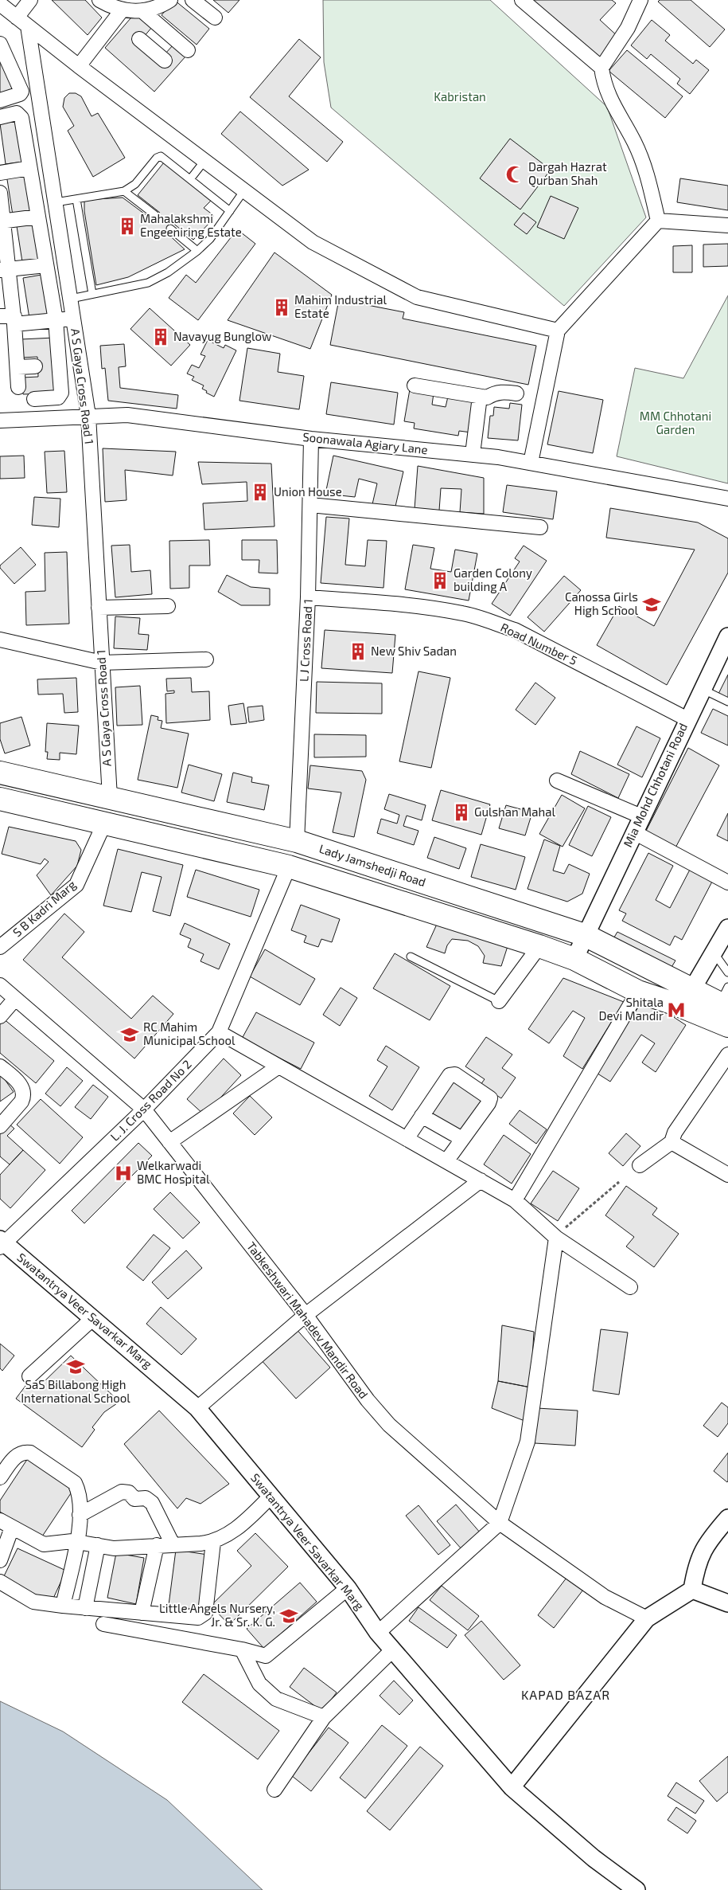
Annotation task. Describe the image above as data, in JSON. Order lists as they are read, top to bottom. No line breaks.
{"streets":{"main road":["Lady Jamshedji Road"],"street":["A S Gaya Cross Road 1","Soonawala Agiary Lane","L J Cross Road 1","Road Number 5","Mia Mohd Chhotani Road","S B Kadri Marg","L. J. Cross Road No 2","Swatantrya Veer Savarkar Marg","Tabkeshwari Mahadev Mandir Road"]},"crossings":[["A S Gaya Cross Road 1","Soonawala Agiary Lane"],["A S Gaya Cross Road 1","Lady Jamshedji Road"],["Soonawala Agiary Lane","L J Cross Road 1"],["L J Cross Road 1","Road Number 5"],["L J Cross Road 1","Lady Jamshedji Road"],["Road Number 5","Mia Mohd Chhotani Road"],["Mia Mohd Chhotani Road","Lady Jamshedji Road"],["L. J. Cross Road No 2","Swatantrya Veer Savarkar Marg"],["L. J. Cross Road No 2","Tabkeshwari Mahadev Mandir Road"]],"districts":["KAPAD BAZAR"],"parks":["Kabristan","MM Chhotani Garden"],"places":{"mosque":["Dargah Hazrat Qurban Shah"],"building":["Mahalakshmi Engeeniring Estate","Mahim Industrial Estate","Navayug Bunglow","Union House","Garden Colony building A","New Shiv Sadan","Gulshan Mahal"],"school or university":["Canossa Girls High School","RC Mahim Municipal School","SaS Billabong High International School","Little Angels Nursery, Jr. & Sr. K. G."],"metro station":["Shitala Devi Mandir"],"hospital":["Welkarwadi BMC Hospital"]}}
